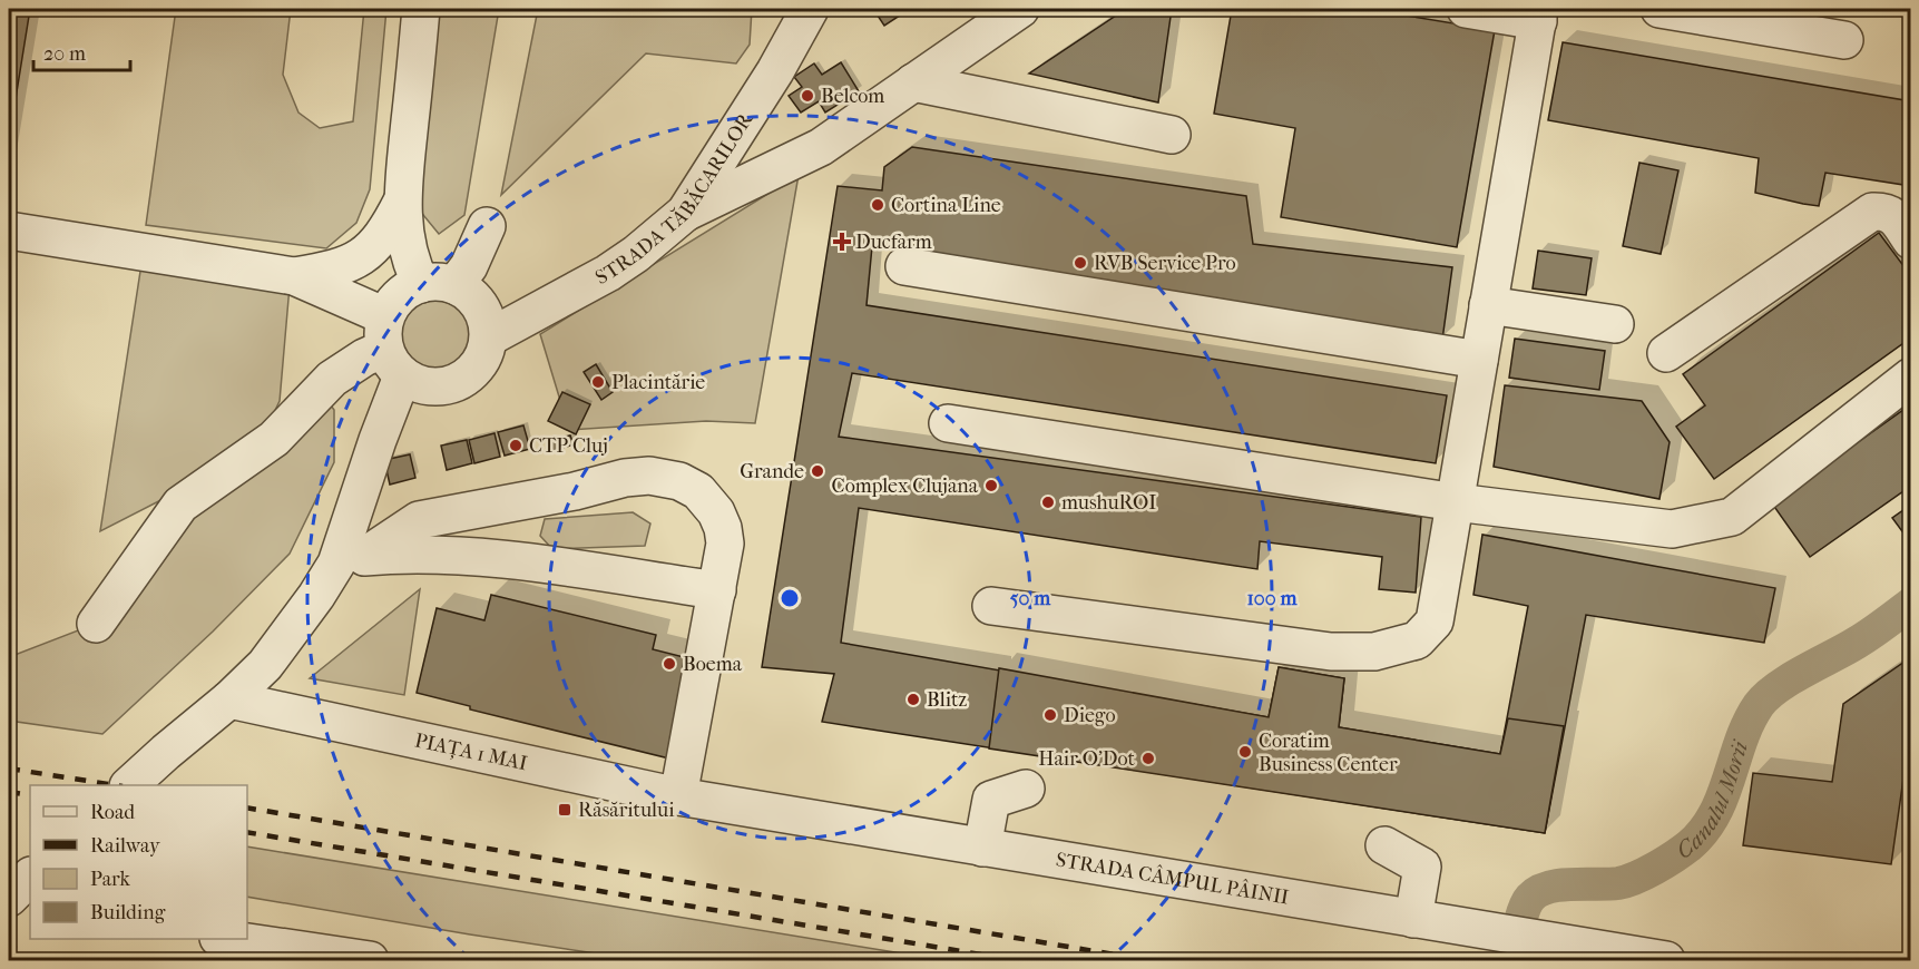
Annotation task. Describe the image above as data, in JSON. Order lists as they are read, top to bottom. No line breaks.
{"streets":{"street":["STRADA TĂBĂCARILOR","PIAȚA 1 MAI","STRADA CÂMPUL PÂINII"]},"crossings":[["PIAȚA 1 MAI","STRADA CÂMPUL PÂINII"]],"water":["Canalul Morii"],"places":{"other":["Belcom","Cortina Line","RVB Service Pro","Placintărie","CTP Cluj","Grande","Complex Clujana","mushuROI","Boema","Blitz","Diego","Coratim Business Center","Hair O'Dot"],"health":["Ducfarm"],"transit":["Răsăritului"]},"legend":["Road","Railway","Park","Building"],"scale_bar":"20 m","rings":["50 m","100 m"]}
